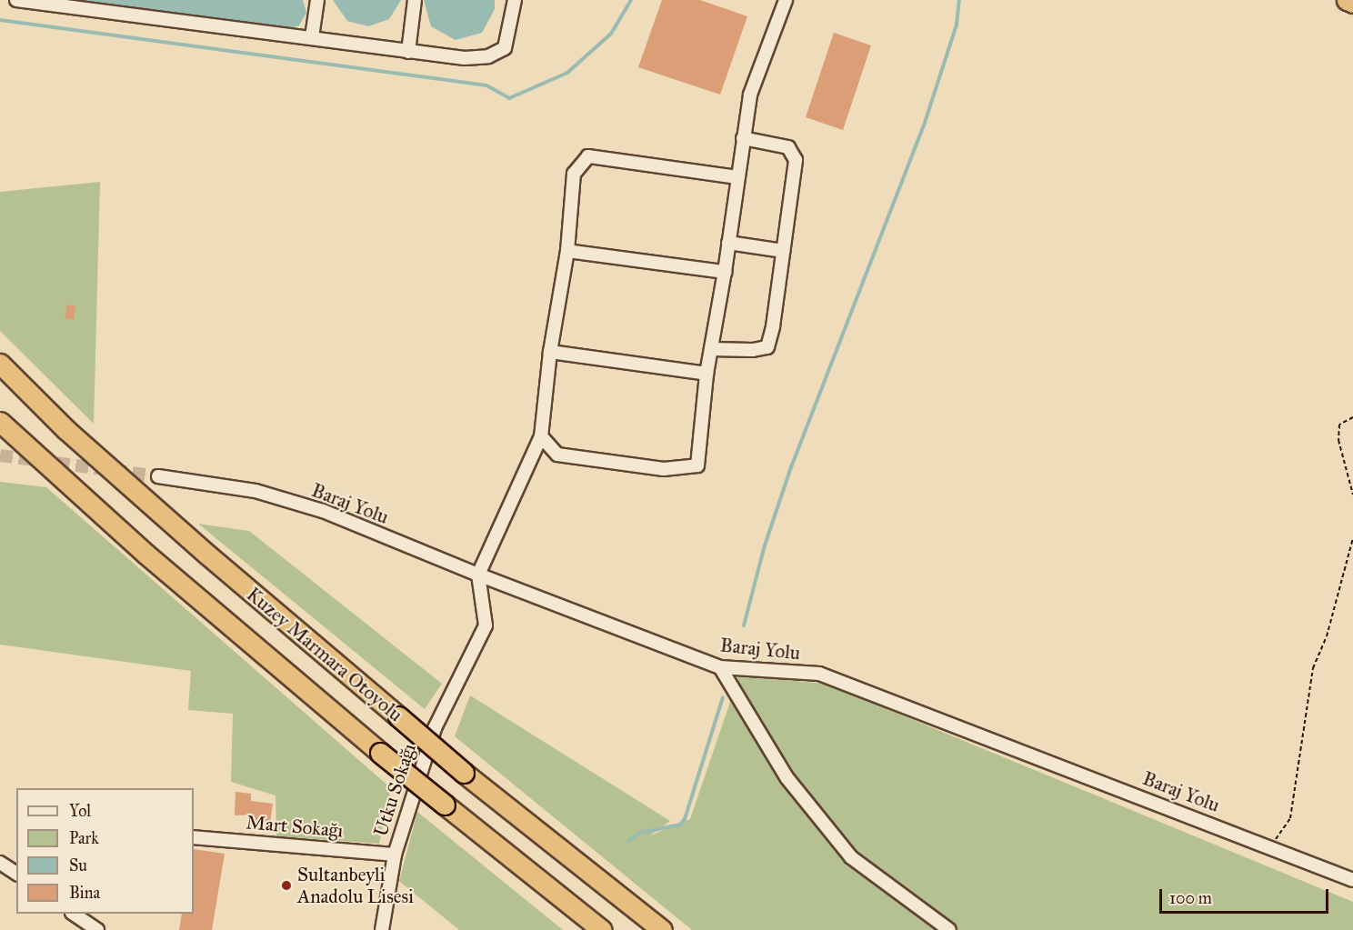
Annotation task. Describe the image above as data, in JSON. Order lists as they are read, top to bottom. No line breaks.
{"streets":{"highway":["Kuzey Marmara Otoyolu"],"street":["Baraj Yolu","Utku Sokağı","Mart Sokağı"]},"crossings":[["Baraj Yolu","Utku Sokağı"],["Utku Sokağı","Mart Sokağı"]],"places":["Sultanbeyli Anadolu Lisesi"],"legend":["Yol","Park","Su","Bina"],"scale_bar":"100 m"}
